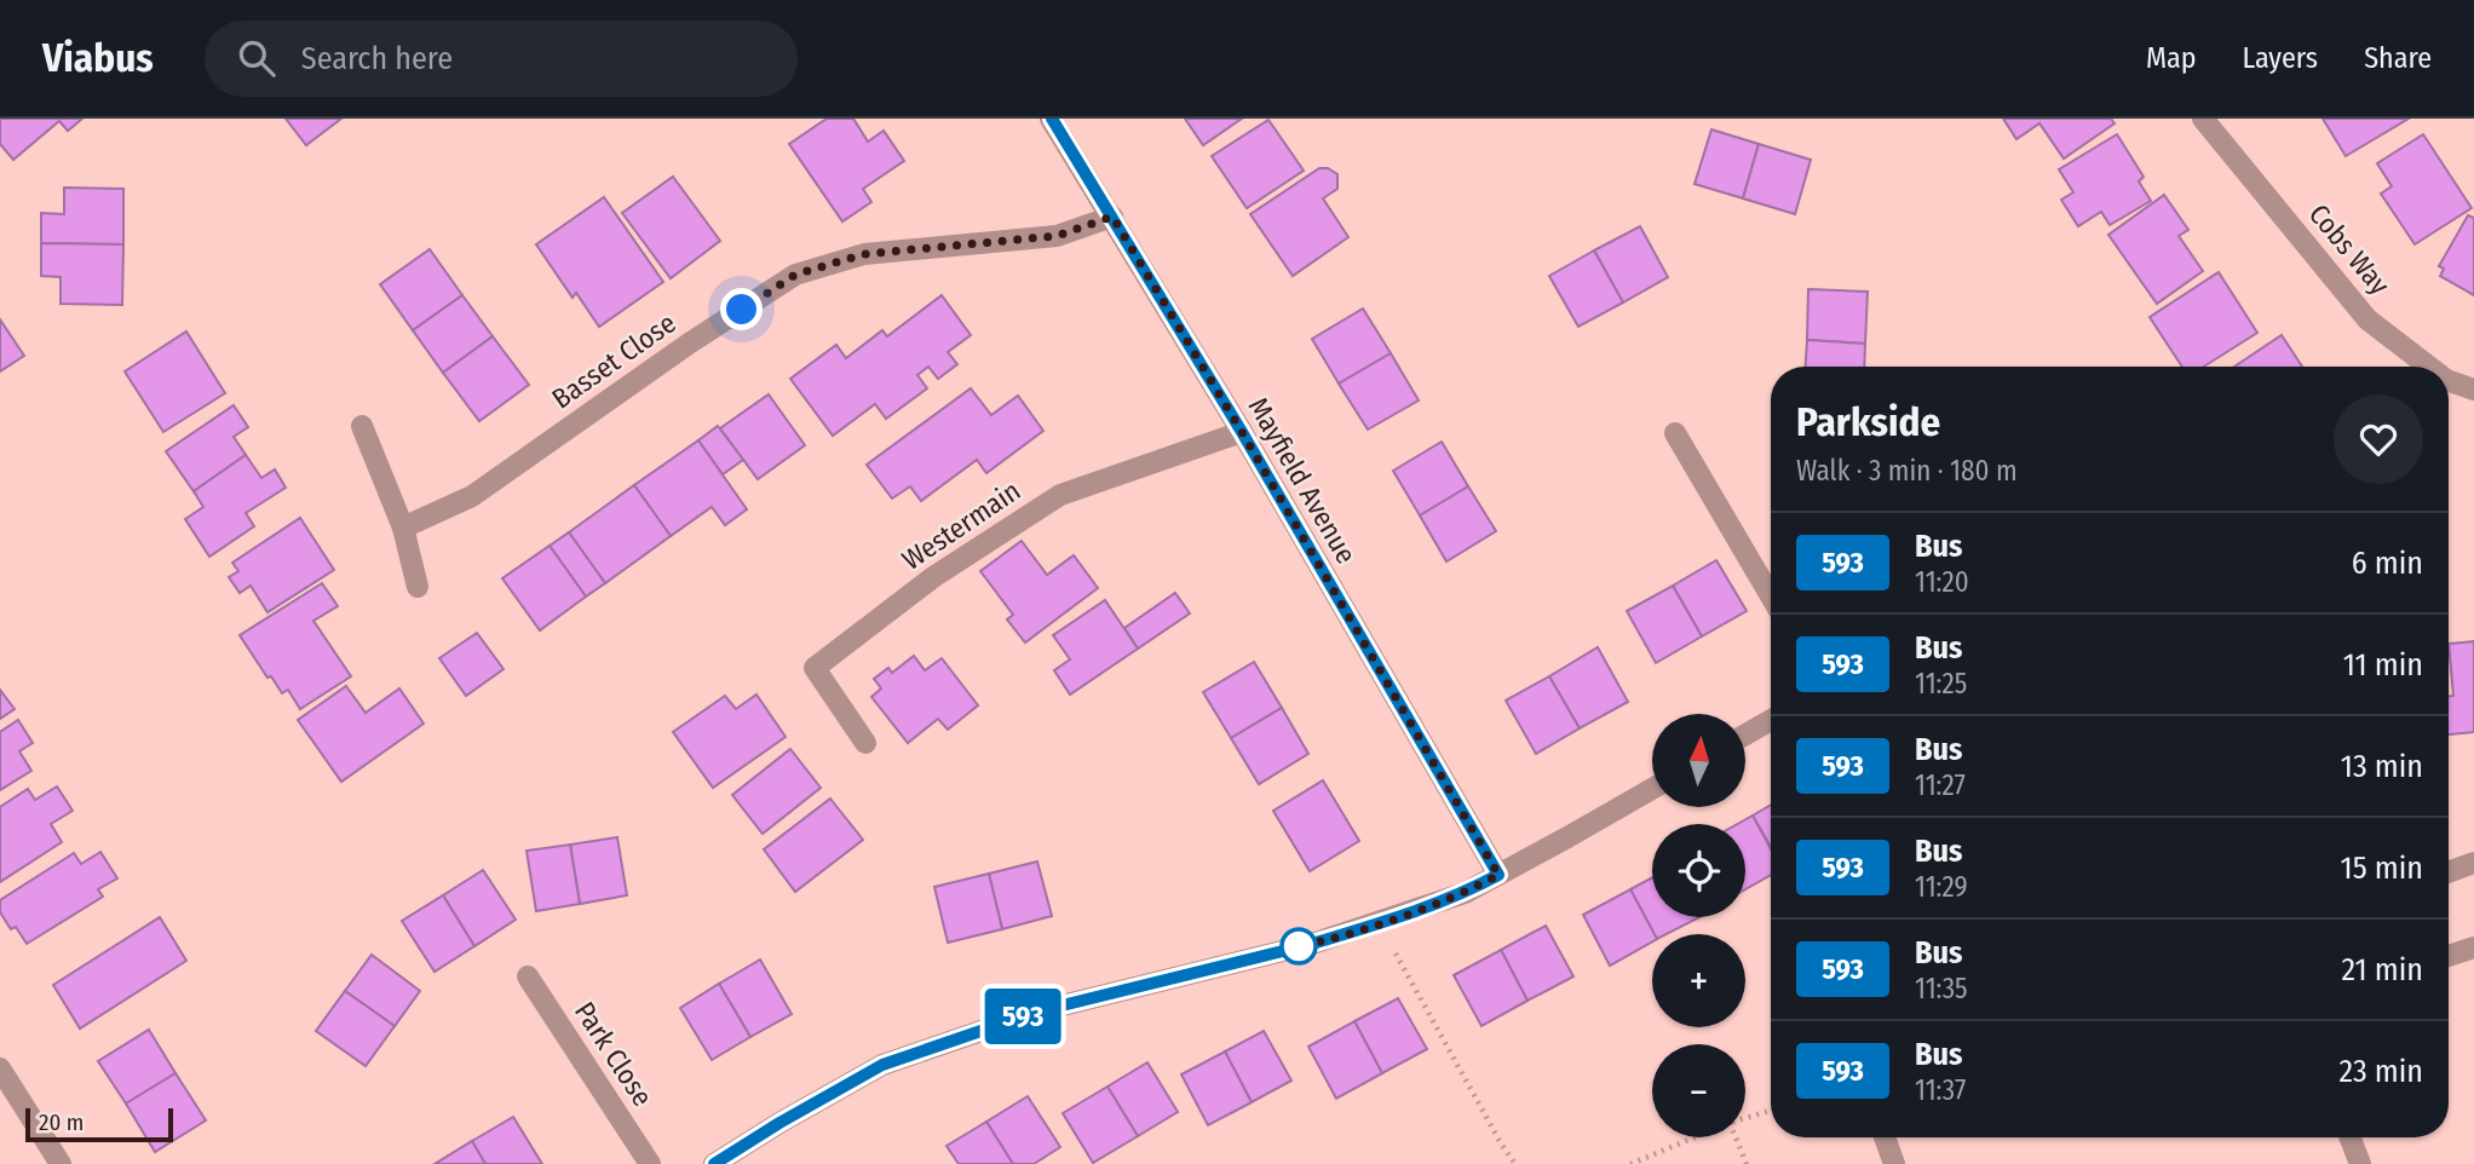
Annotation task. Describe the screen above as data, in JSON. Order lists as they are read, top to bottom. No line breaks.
{"streets":{"street":["Cobs Way","Basset Close","Mayfield Avenue","Westermain","Park Close"]},"crossings":[["Basset Close","Mayfield Avenue"],["Mayfield Avenue","Westermain"]],"lines":["bus line 593"],"scale_bar":"20 m","north":"top","page":{"header":"Viabus","search":"Search here","nav":["Map","Layers","Share"],"on_map":"593","heading":["Parkside","Walk · 3 min · 180 m"],"list":[{"mark":"593","name":"Bus","note":"11:20","value":"6 min"},{"mark":"593","name":"Bus","note":"11:25","value":"11 min"},{"mark":"593","name":"Bus","note":"11:27","value":"13 min"},{"mark":"593","name":"Bus","note":"11:29","value":"15 min"},{"mark":"593","name":"Bus","note":"11:35","value":"21 min"},{"mark":"593","name":"Bus","note":"11:37","value":"23 min"}],"map_buttons":["+","−"],"scale":"20 m"}}
